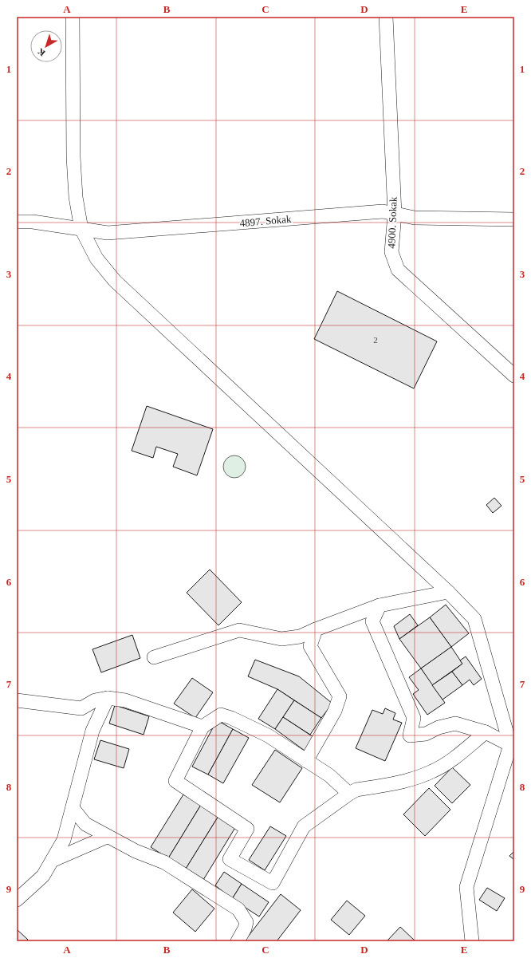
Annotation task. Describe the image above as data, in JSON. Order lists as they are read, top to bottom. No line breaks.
{"streets":{"street":["4897. Sokak","4900. Sokak"]},"crossings":[["4897. Sokak","4900. Sokak"]],"house_numbers":["2"],"north":"bottom left","grid":{"columns":["A","B","C","D","E"],"rows":["1","2","3","4","5","6","7","8","9"]}}
